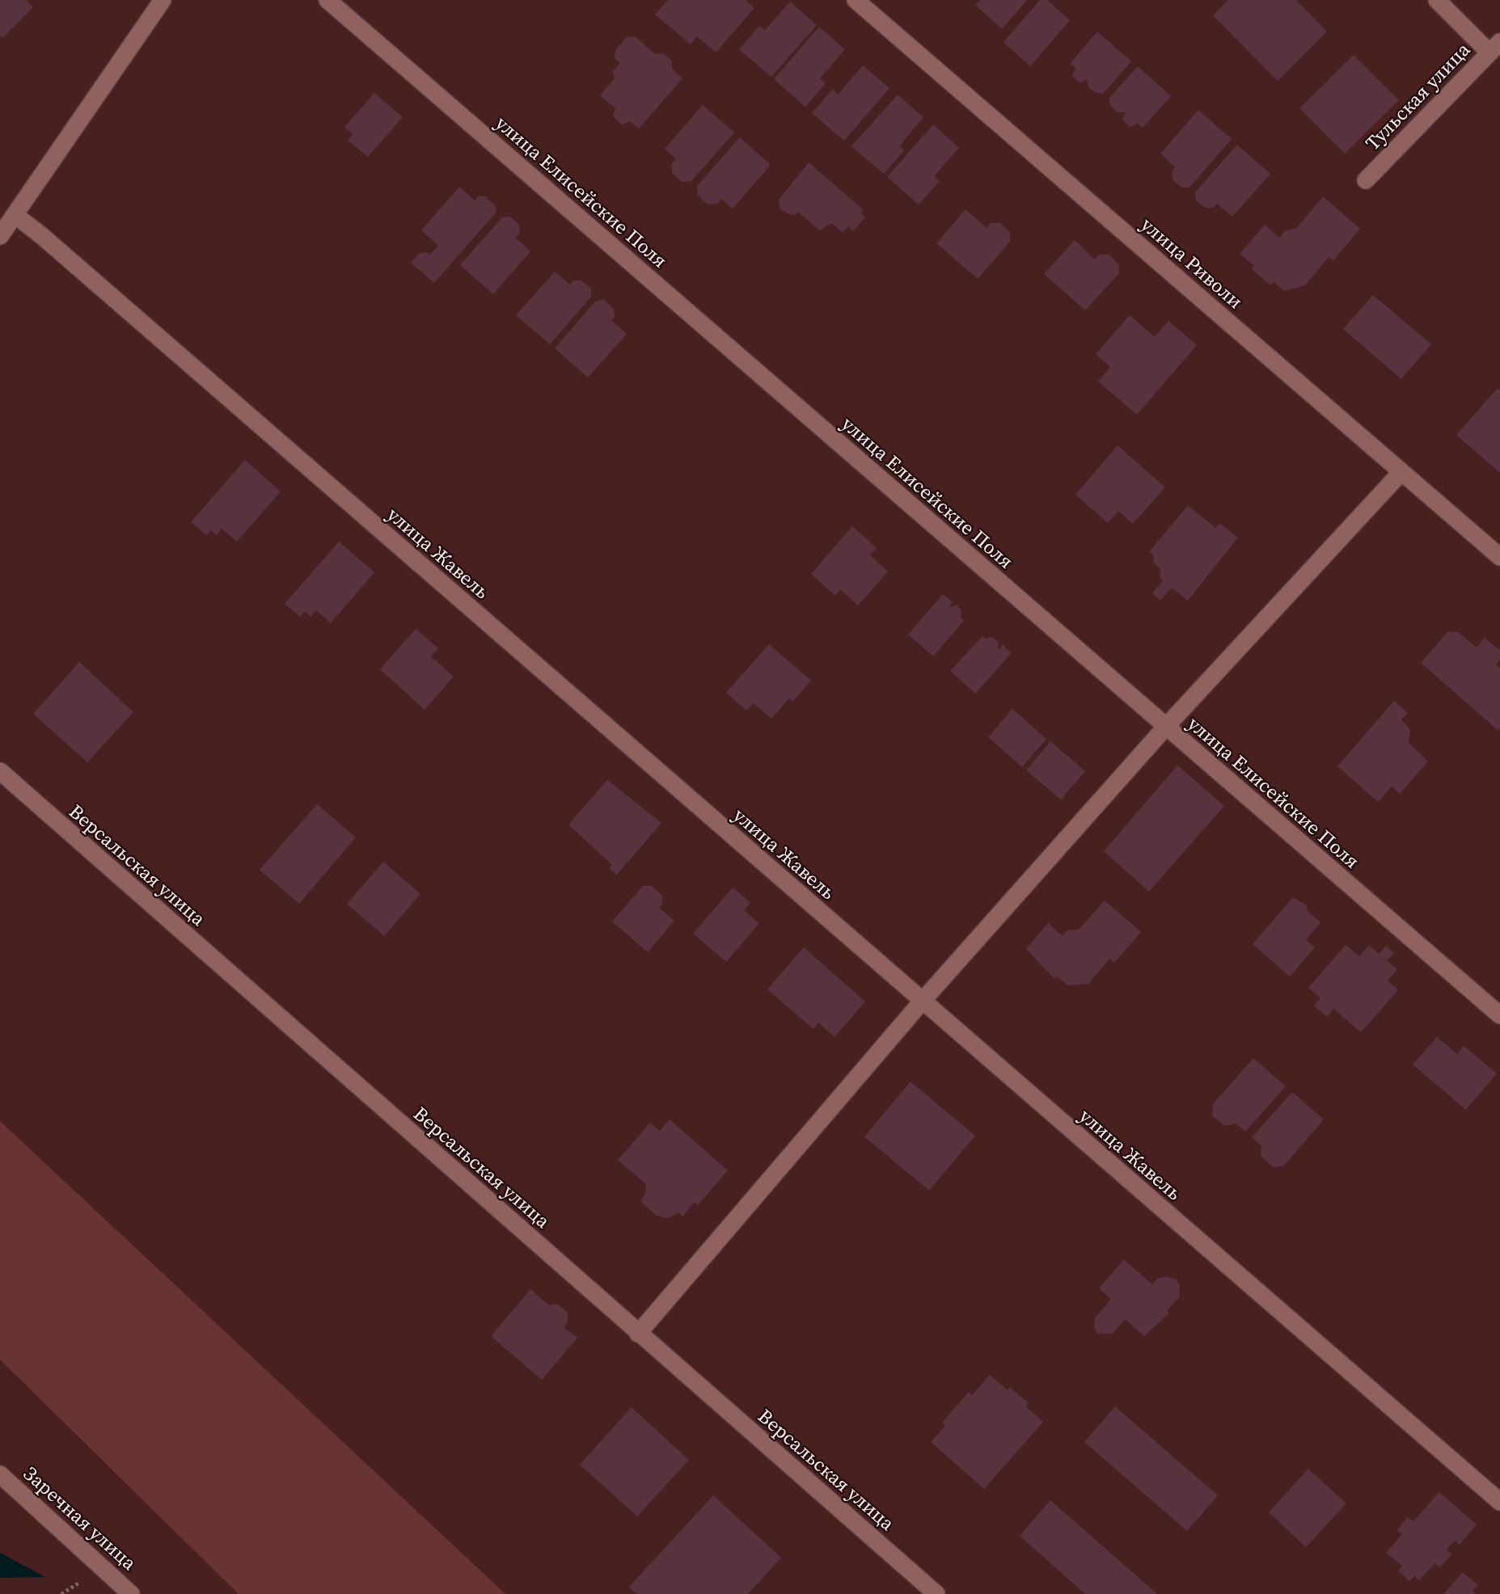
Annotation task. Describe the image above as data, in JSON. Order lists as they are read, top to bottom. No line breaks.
{"streets":{"street":["Тульская улица","улица Елисейские Поля","улица Риволи","улица Жавель","Версальская улица","Заречная улица"]}}
